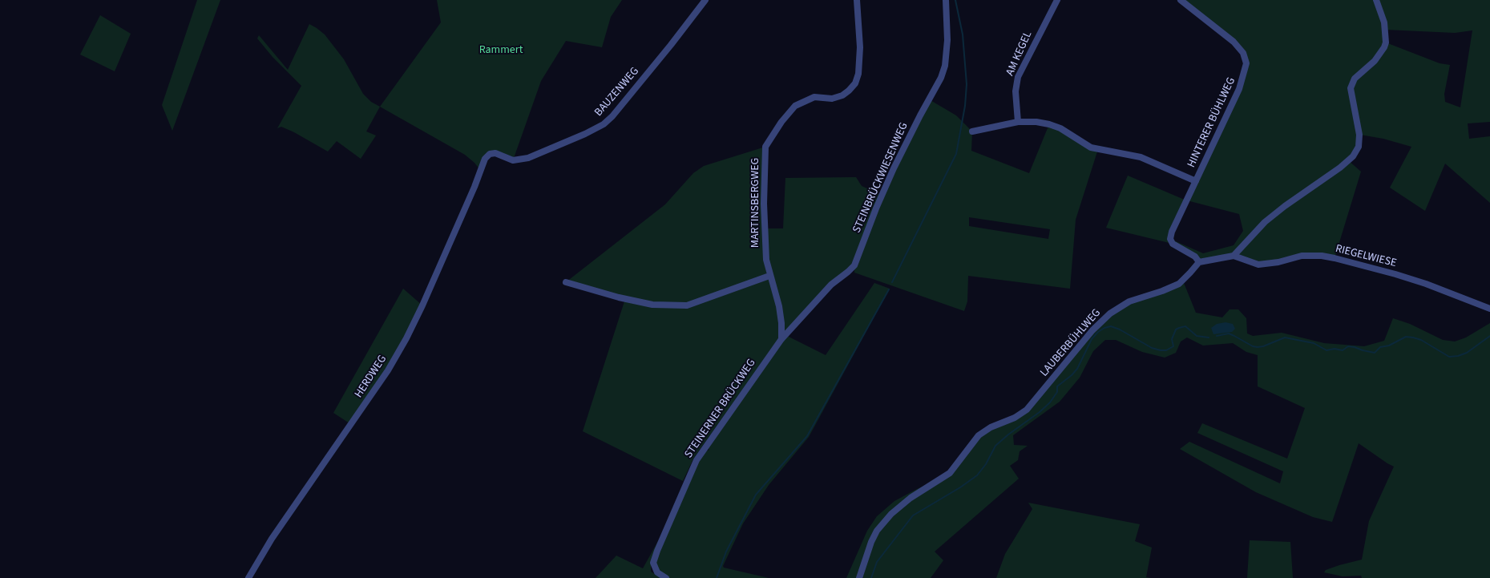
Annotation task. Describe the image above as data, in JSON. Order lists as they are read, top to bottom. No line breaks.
{"streets":{"street":["AM KEGEL","BAUZENWEG","HINTERER BÜHLWEG","STEINBRÜCKWIESENWEG","MARTINSBERGWEG","RIEGELWIESE","LAUBERBÜHLWEG","HERDWEG","STEINERNER BRÜCKWEG"]},"crossings":[["BAUZENWEG","HERDWEG"],["HINTERER BÜHLWEG","LAUBERBÜHLWEG"],["STEINBRÜCKWIESENWEG","MARTINSBERGWEG"],["STEINBRÜCKWIESENWEG","STEINERNER BRÜCKWEG"],["MARTINSBERGWEG","STEINERNER BRÜCKWEG"]],"parks":["Rammert"]}
